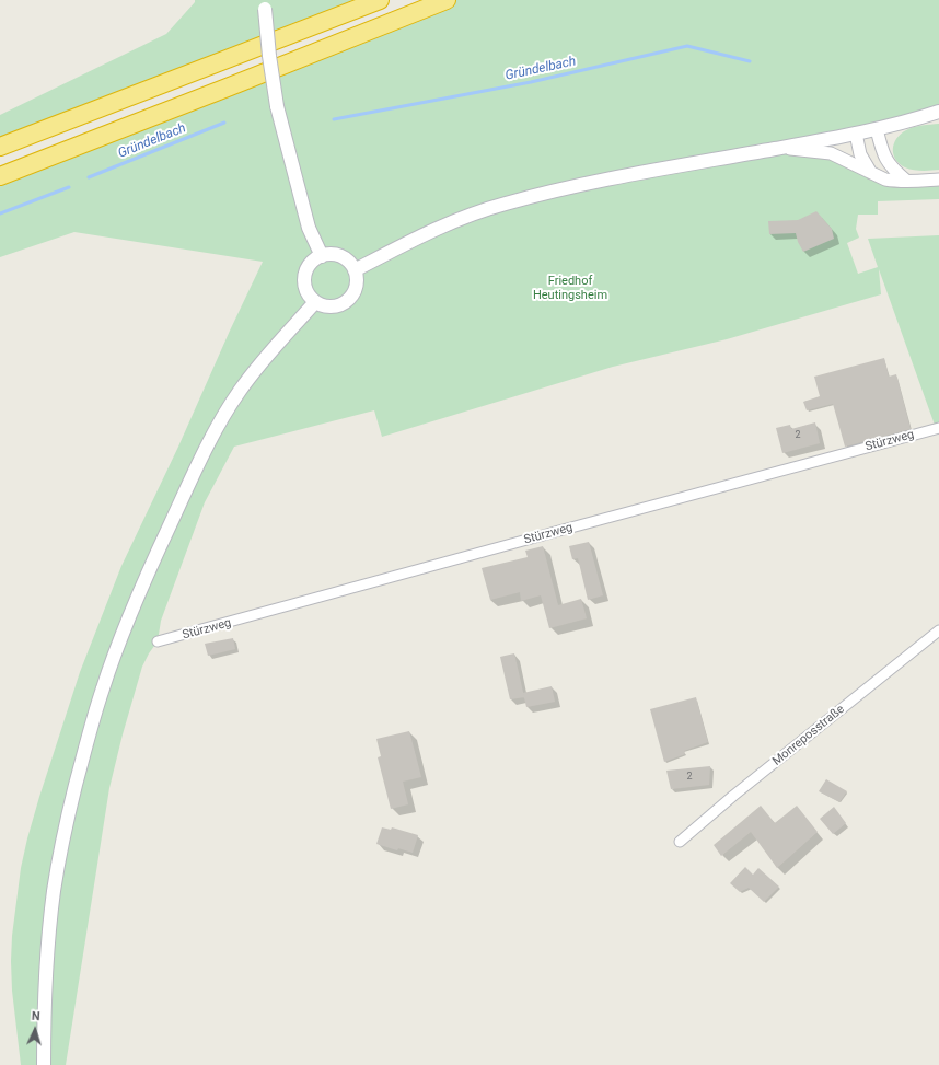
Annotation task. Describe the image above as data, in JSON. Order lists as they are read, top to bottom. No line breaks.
{"streets":{"street":["Stürzweg","Monreposstraße"]},"water":["Gründelbach"],"parks":["Friedhof Heutingsheim"],"house_numbers":["2","2"],"north":"top"}
